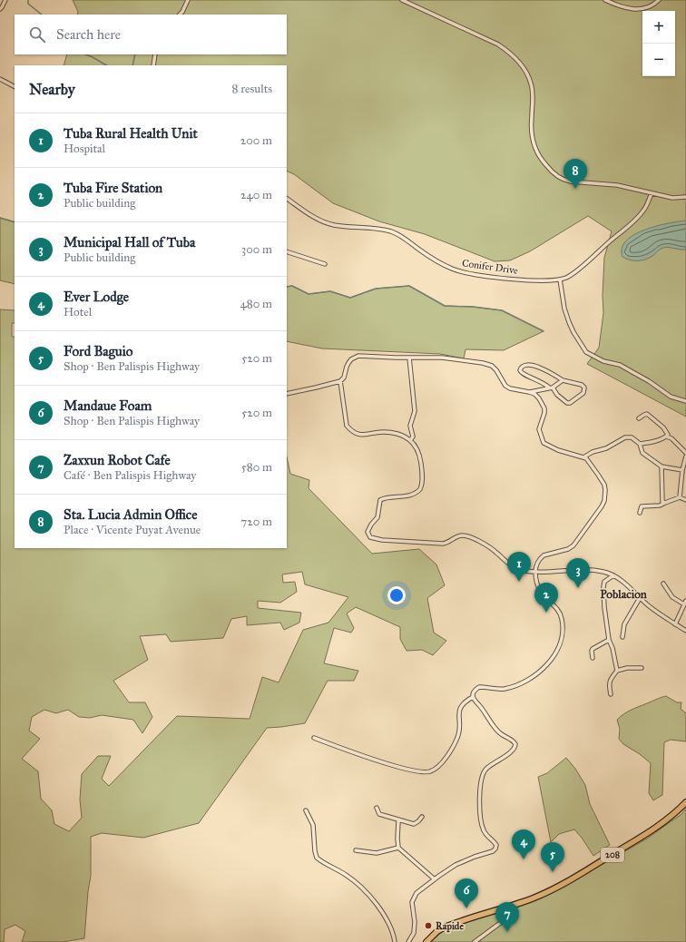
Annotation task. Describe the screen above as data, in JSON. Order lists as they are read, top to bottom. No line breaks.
{"streets":{"main road":["208"],"street":["Conifer Drive"]},"districts":["Poblacion"],"places":["Rapide"],"page":{"map_buttons":["+","−"],"search":"Search here","heading":["Nearby","8 results"],"list":[{"mark":"1","name":"Tuba Rural Health Unit","note":"Hospital","value":"200 m"},{"mark":"2","name":"Tuba Fire Station","note":"Public building","value":"240 m"},{"mark":"3","name":"Municipal Hall of Tuba","note":"Public building","value":"300 m"},{"mark":"4","name":"Ever Lodge","note":"Hotel","value":"480 m"},{"mark":"5","name":"Ford Baguio","note":"Shop · Ben Palispis Highway","value":"520 m"},{"mark":"6","name":"Mandaue Foam","note":"Shop · Ben Palispis Highway","value":"520 m"},{"mark":"7","name":"Zaxxun Robot Cafe","note":"Café · Ben Palispis Highway","value":"580 m"},{"mark":"8","name":"Sta. Lucia Admin Office","note":"Place · Vicente Puyat Avenue","value":"720 m"}],"pins":["8","1","3","2","4","5","6","7"]}}
